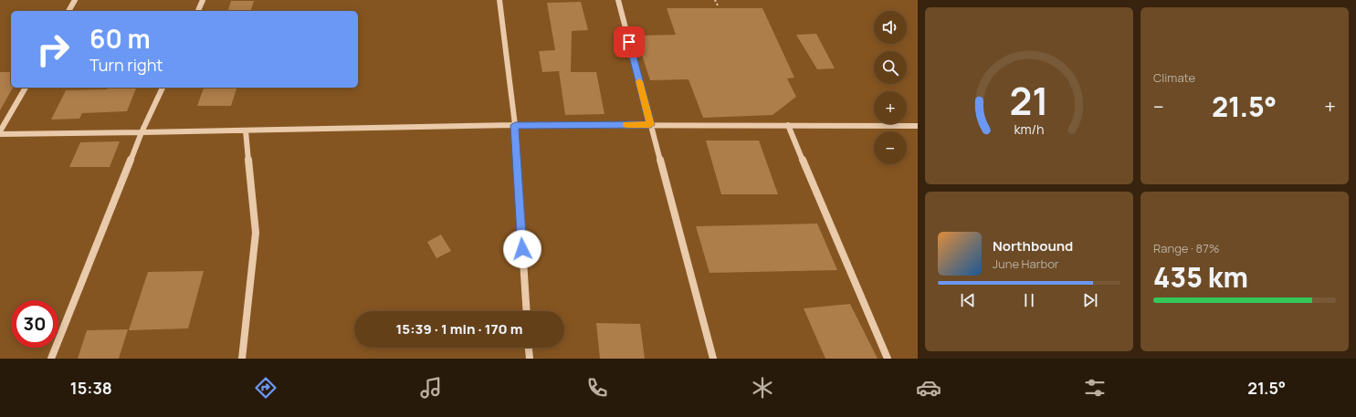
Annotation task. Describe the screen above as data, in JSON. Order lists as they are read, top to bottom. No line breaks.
{"page":{"tile":["Climate",["Range · 87%","435 km"]],"map_buttons":["+","−"],"turn":["60 m","Turn right"],"heat":["−","21.5°","+"],"song":["Northbound","June Harbor"],"limit":"30","trip":"15:39 · 1 min · 170 m","tabs":["15:38","21.5°"],"gauge":["21","km/h"]}}
